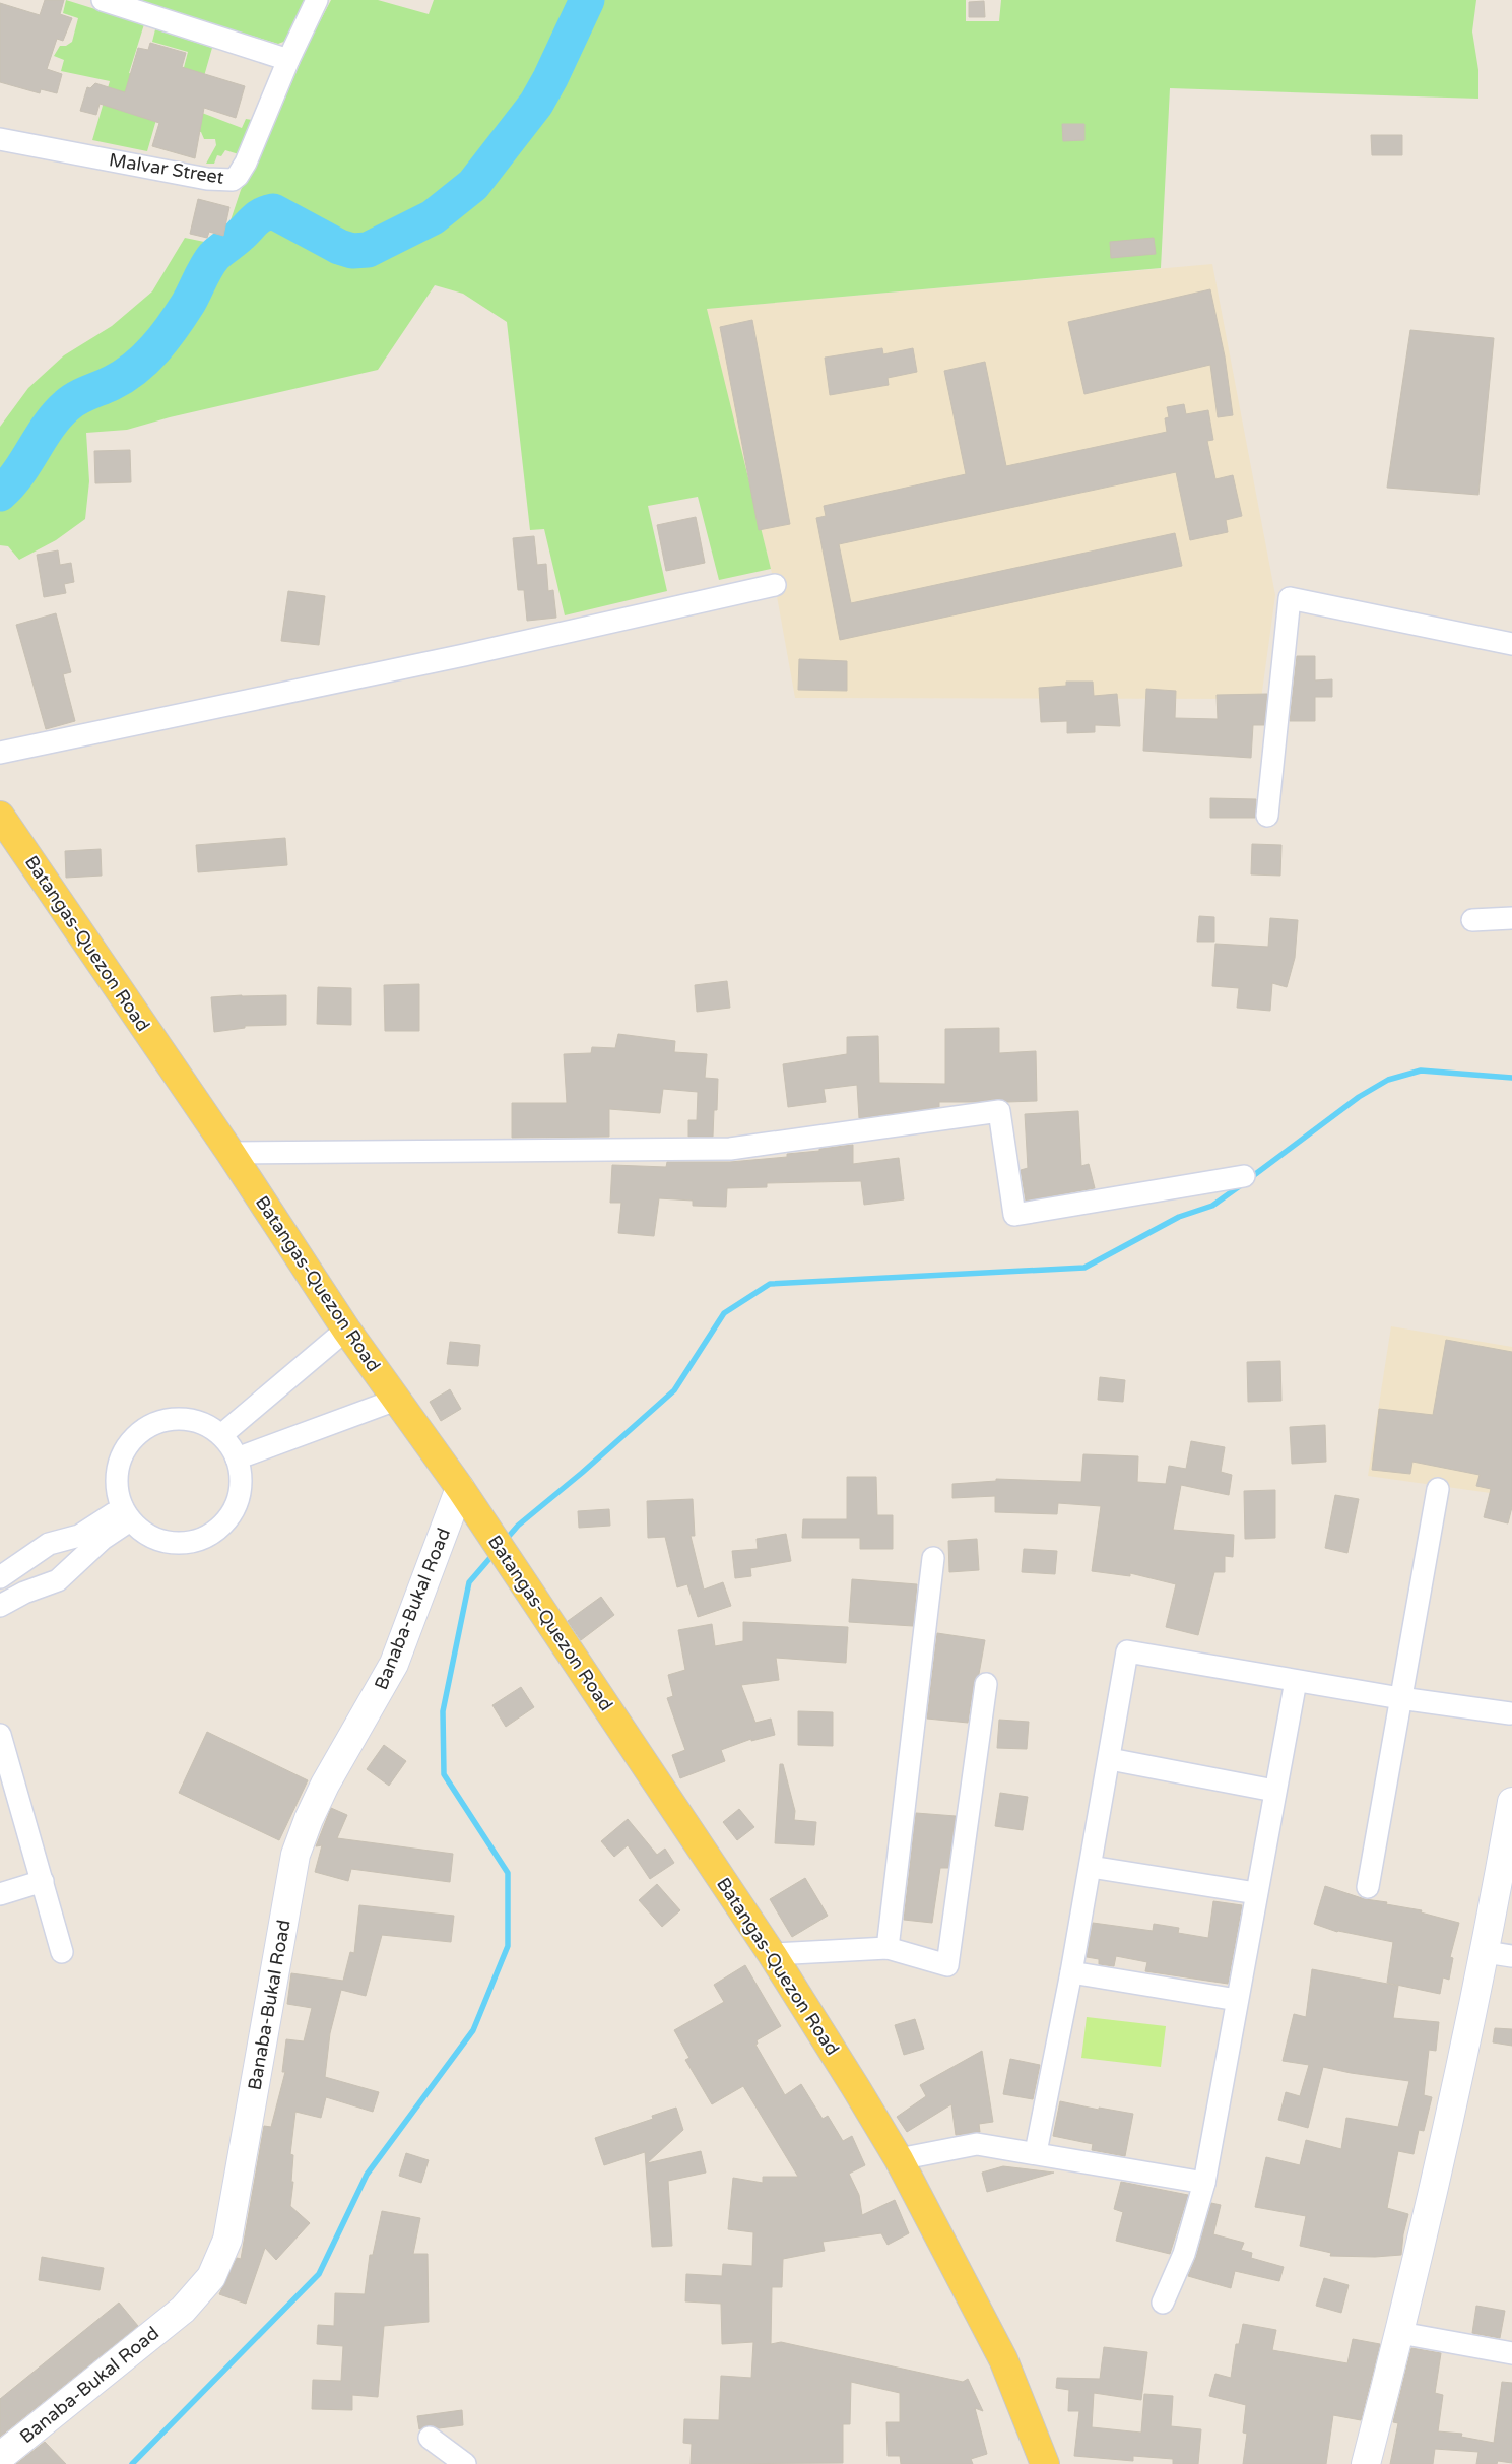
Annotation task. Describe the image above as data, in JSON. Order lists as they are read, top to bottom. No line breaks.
{"streets":{"main road":["Batangas-Quezon Road"],"street":["Malvar Street","Banaba-Bukal Road"]},"crossings":[["Batangas-Quezon Road","Banaba-Bukal Road"]]}
